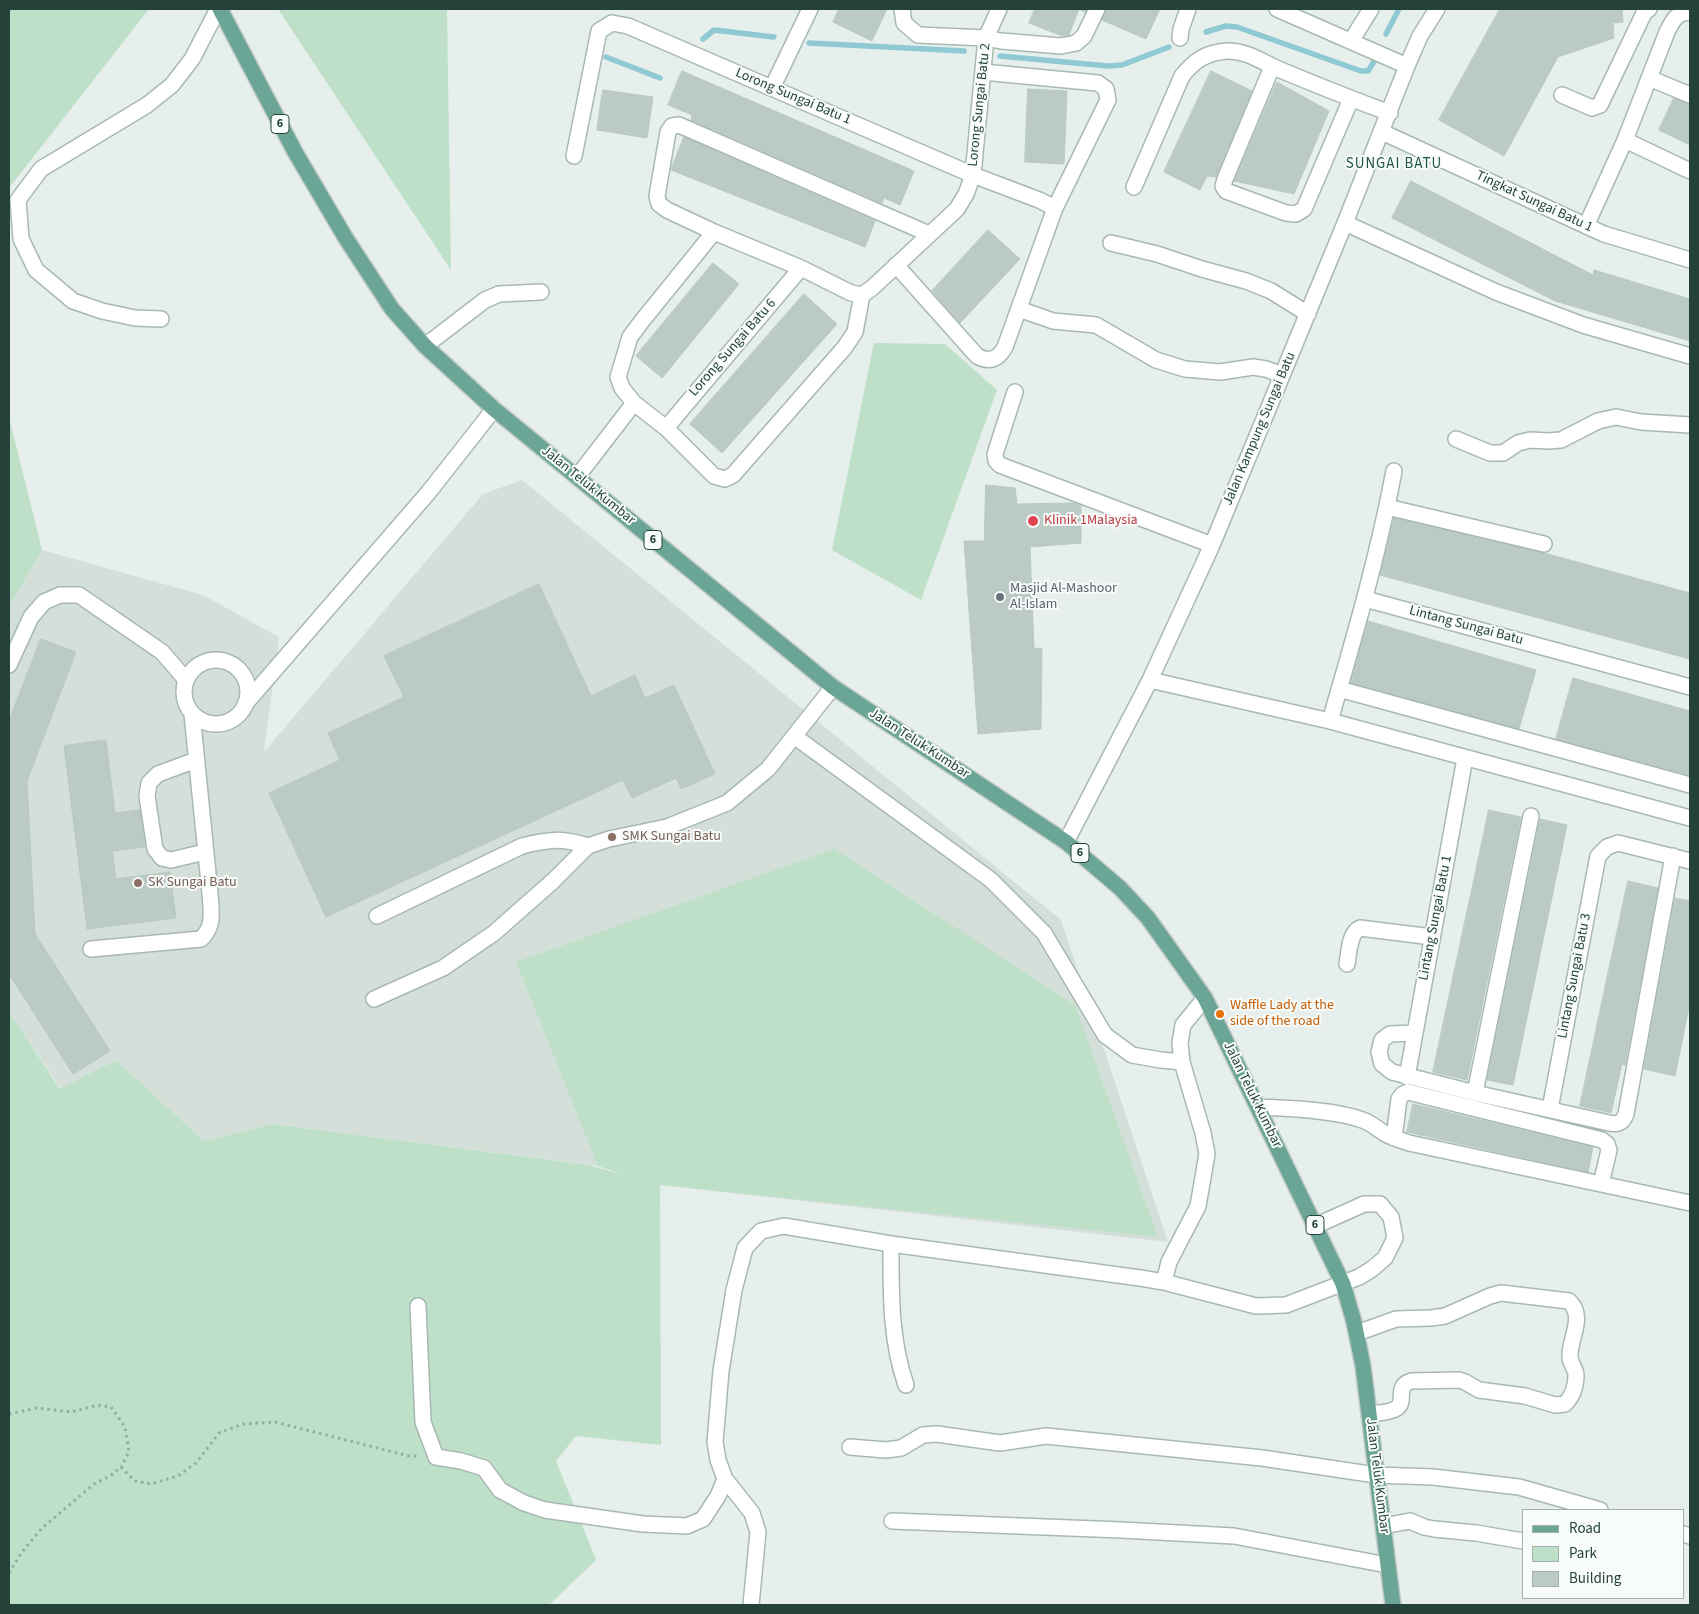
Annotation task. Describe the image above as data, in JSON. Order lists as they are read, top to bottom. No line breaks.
{"streets":{"main road":["6","Jalan Teluk Kumbar"],"street":["Lorong Sungai Batu 1","Lorong Sungai Batu 2","Tingkat Sungai Batu 1","Lorong Sungai Batu 6","Jalan Kampung Sungai Batu","Lintang Sungai Batu","Lintang Sungai Batu 1","Lintang Sungai Batu 3"]},"crossings":[["Lorong Sungai Batu 1","Lorong Sungai Batu 2"],["Tingkat Sungai Batu 1","Jalan Kampung Sungai Batu"],["Jalan Kampung Sungai Batu","Jalan Teluk Kumbar"]],"districts":["SUNGAI BATU"],"places":["Klinik 1Malaysia","Masjid Al-Mashoor Al-Islam","SMK Sungai Batu","SK Sungai Batu","Waffle Lady at the side of the road"],"legend":["Road","Park","Building"]}
